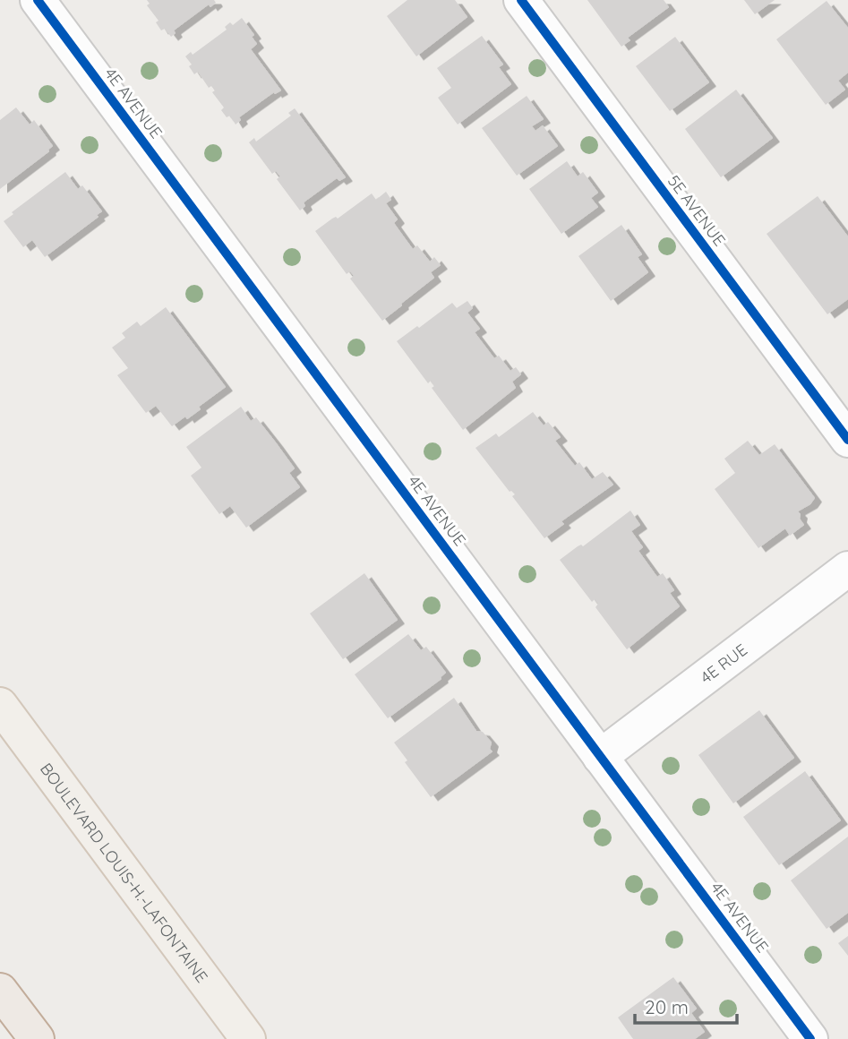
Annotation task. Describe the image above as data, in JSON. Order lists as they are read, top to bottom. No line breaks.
{"streets":{"main road":["BOULEVARD LOUIS-H.-LAFONTAINE"],"street":["4E AVENUE","5E AVENUE","4E RUE"]},"crossings":[["4E AVENUE","4E RUE"]],"scale_bar":"20 m"}
